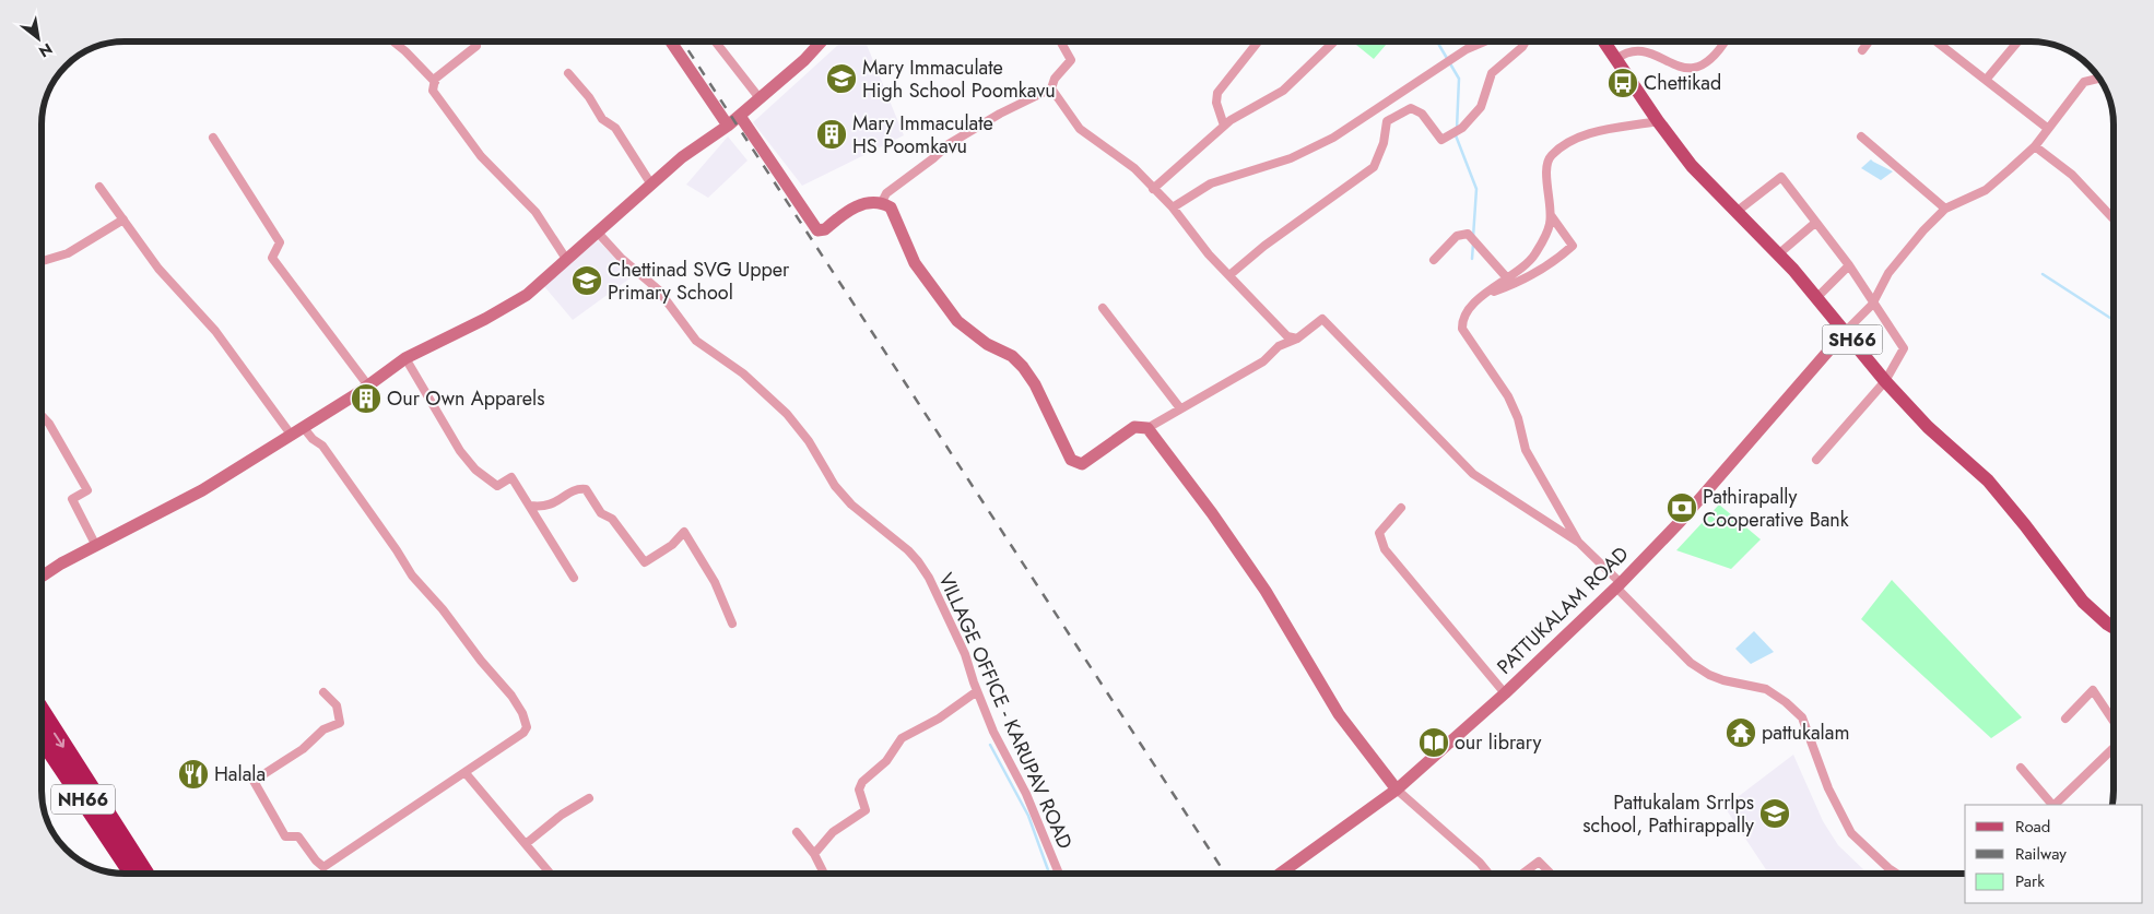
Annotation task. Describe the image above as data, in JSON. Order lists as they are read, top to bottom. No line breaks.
{"streets":{"highway":["NH66"],"main road":["SH66"],"street":["PATTUKALAM ROAD","VILLAGE OFFICE - KARUPAV ROAD"]},"crossings":[["SH66","PATTUKALAM ROAD"]],"places":{"school or university":["Mary Immaculate High School Poomkavu","Chettinad SVG Upper Primary School","Pattukalam Srrlps school, Pathirappally"],"bus stop":["Chettikad"],"building":["Mary Immaculate HS Poomkavu","Our Own Apparels"],"bank":["Pathirapally Cooperative Bank"],"temple":["pattukalam"],"library":["our library"],"restaurant":["Halala"]},"legend":["Road","Railway","Park"],"north":"bottom right"}
